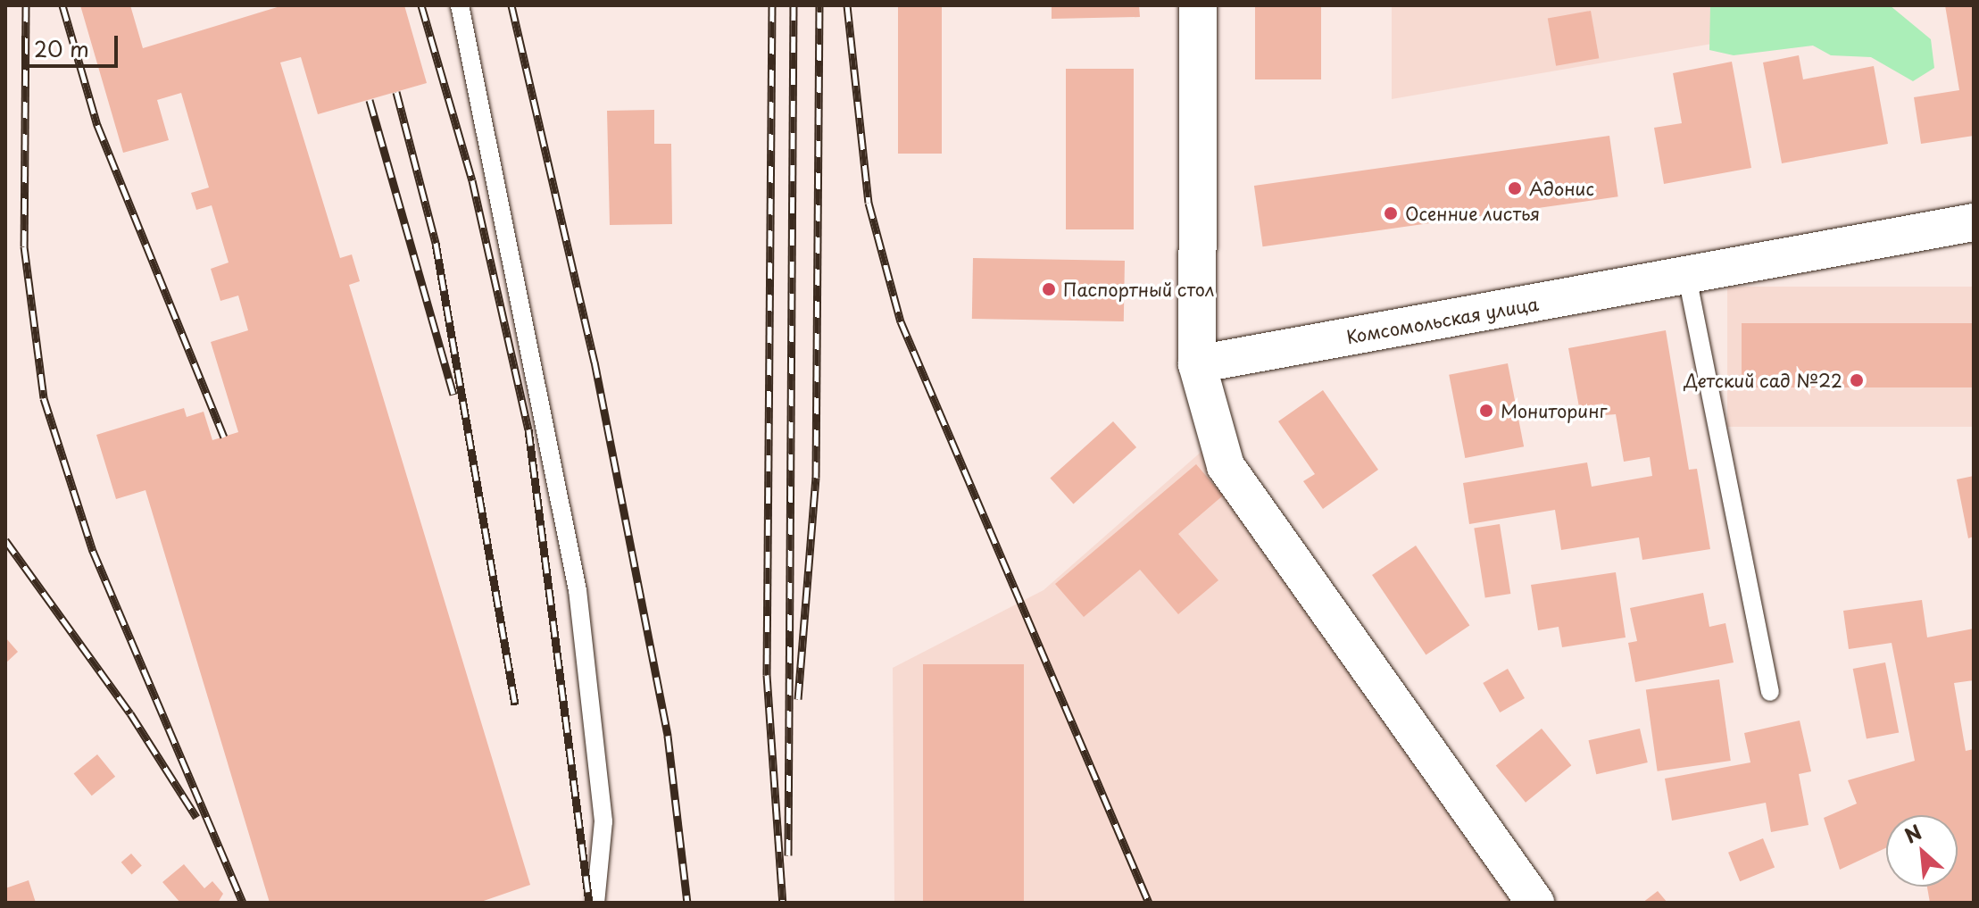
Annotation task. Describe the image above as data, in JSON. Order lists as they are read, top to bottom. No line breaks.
{"streets":{"street":["Комсомольская улица"]},"places":["Адонис","Осенние листья","Паспортный стол","Детский сад №22","Мониторинг"],"scale_bar":"20 m","north":"top left"}
